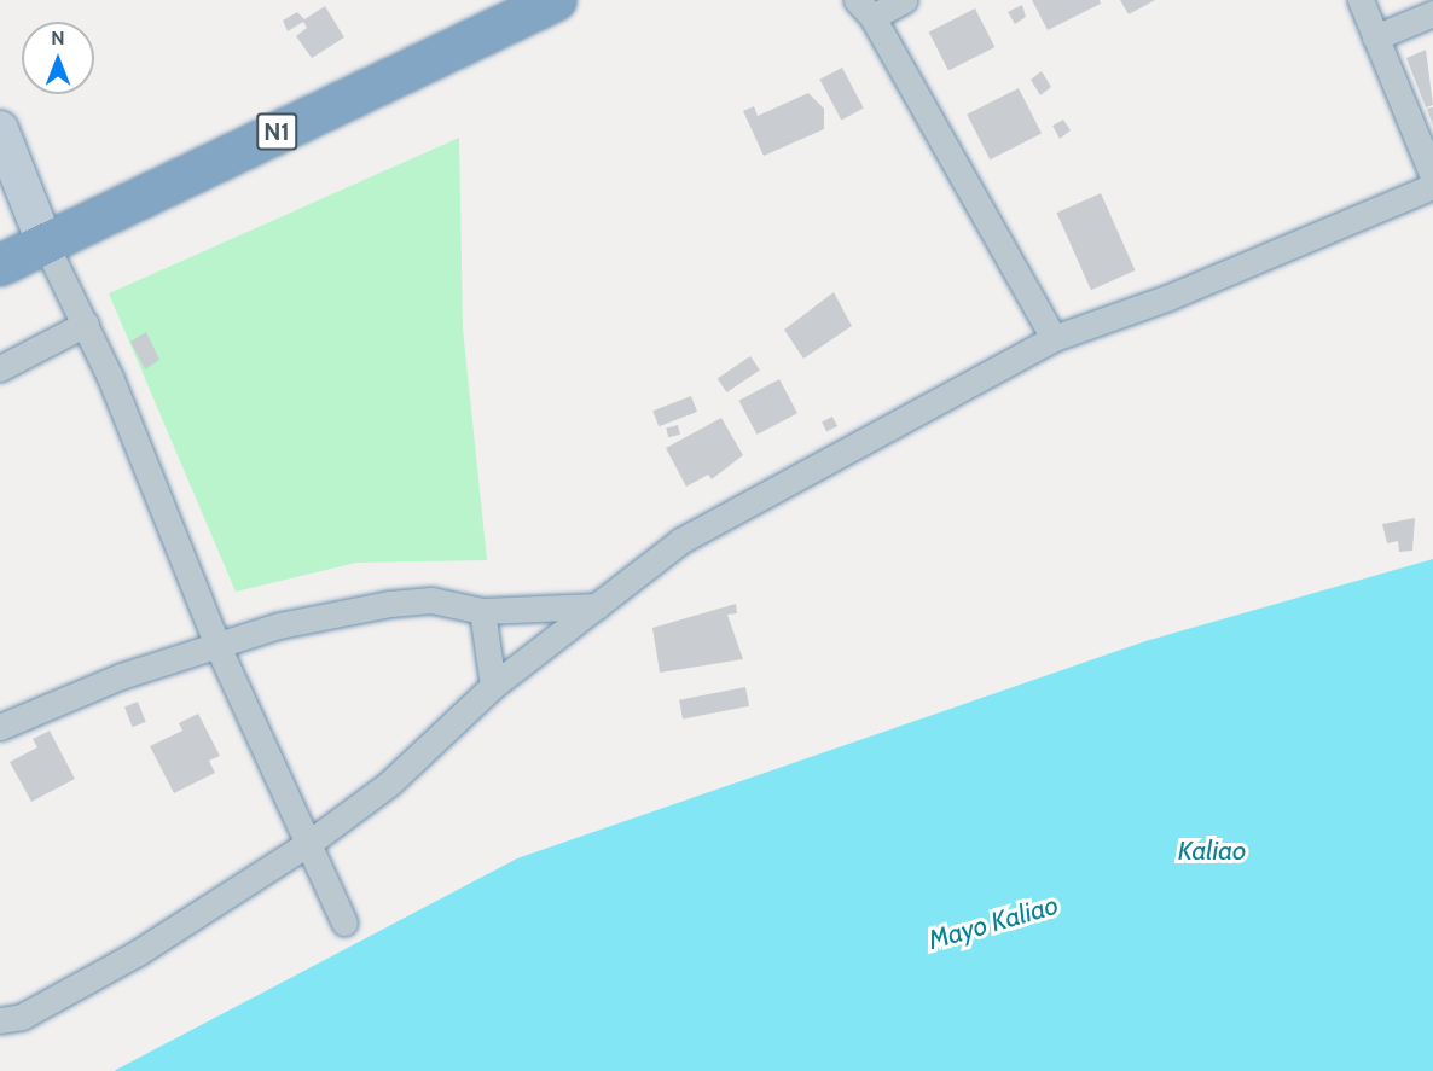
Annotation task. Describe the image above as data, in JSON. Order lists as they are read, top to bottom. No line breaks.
{"streets":{"highway":["N1"]},"water":["Kaliao","Mayo Kaliao"],"north":"top"}
